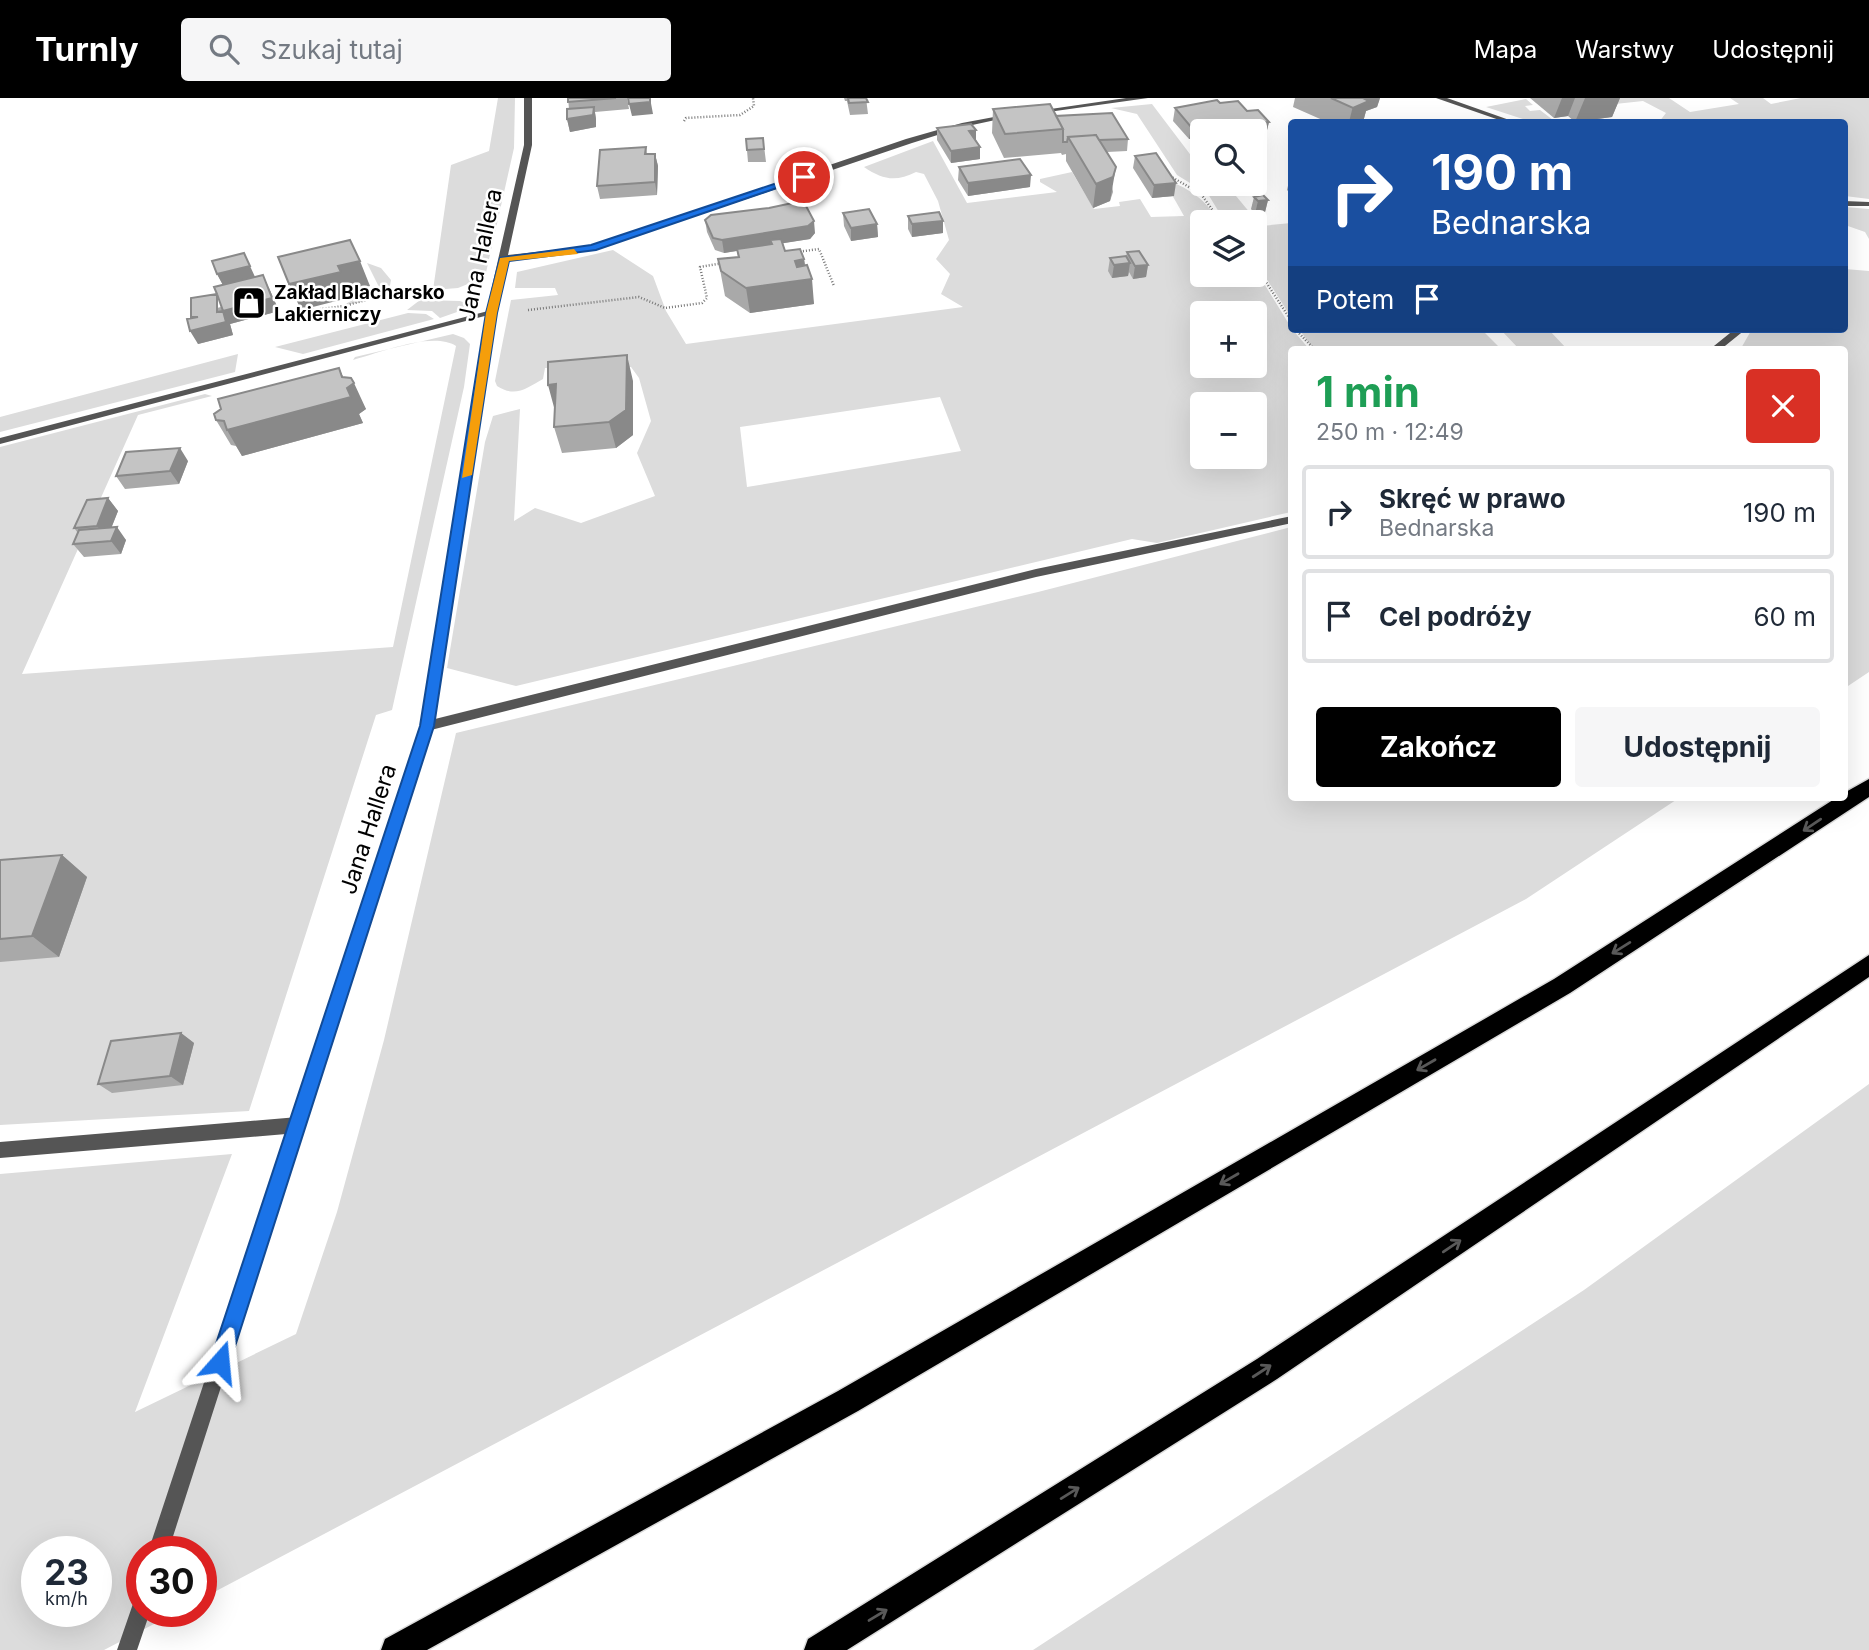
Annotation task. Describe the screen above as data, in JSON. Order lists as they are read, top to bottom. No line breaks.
{"streets":{"street":["Jana Hallera"]},"places":{"shop":["Zakład Blacharsko Lakierniczy"]},"page":{"header":"Turnly","search":"Szukaj tutaj","nav":["Mapa","Warstwy","Udostępnij"],"map_buttons":["+","−"],"turn":["190 m","Bednarska"],"then":"Potem","heading":["1 min","250 m · 12:49"],"list":[{"name":"Skręć w prawo","note":"Bednarska","value":"190 m"},{"name":"Cel podróży","value":"60 m"}],"buttons":["Zakończ","Udostępnij"],"speed":"23 km/h","limit":"30"}}
